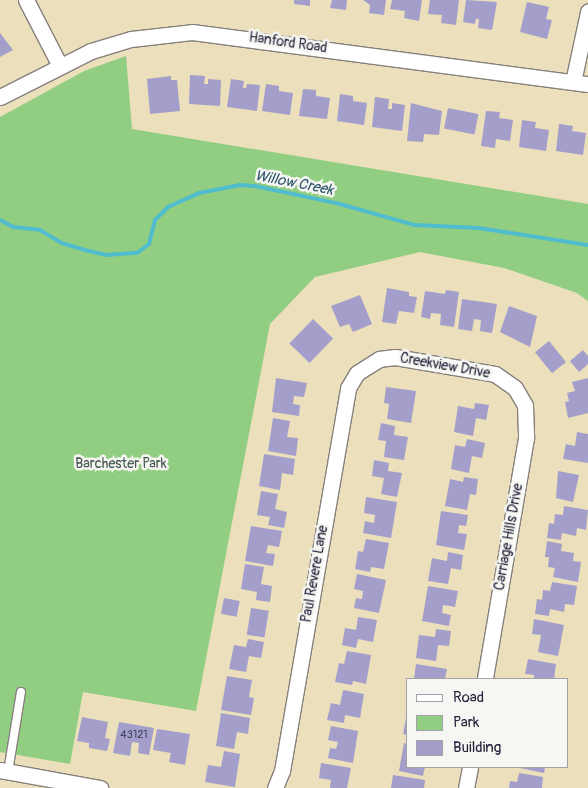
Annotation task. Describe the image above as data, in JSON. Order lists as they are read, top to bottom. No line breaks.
{"streets":{"street":["Hanford Road","Creekview Drive","Carriage Hills Drive","Paul Revere Lane"]},"crossings":[["Creekview Drive","Carriage Hills Drive"],["Creekview Drive","Paul Revere Lane"]],"water":["Willow Creek"],"parks":["Barchester Park"],"house_numbers":["43121"],"legend":["Road","Park","Building"]}
